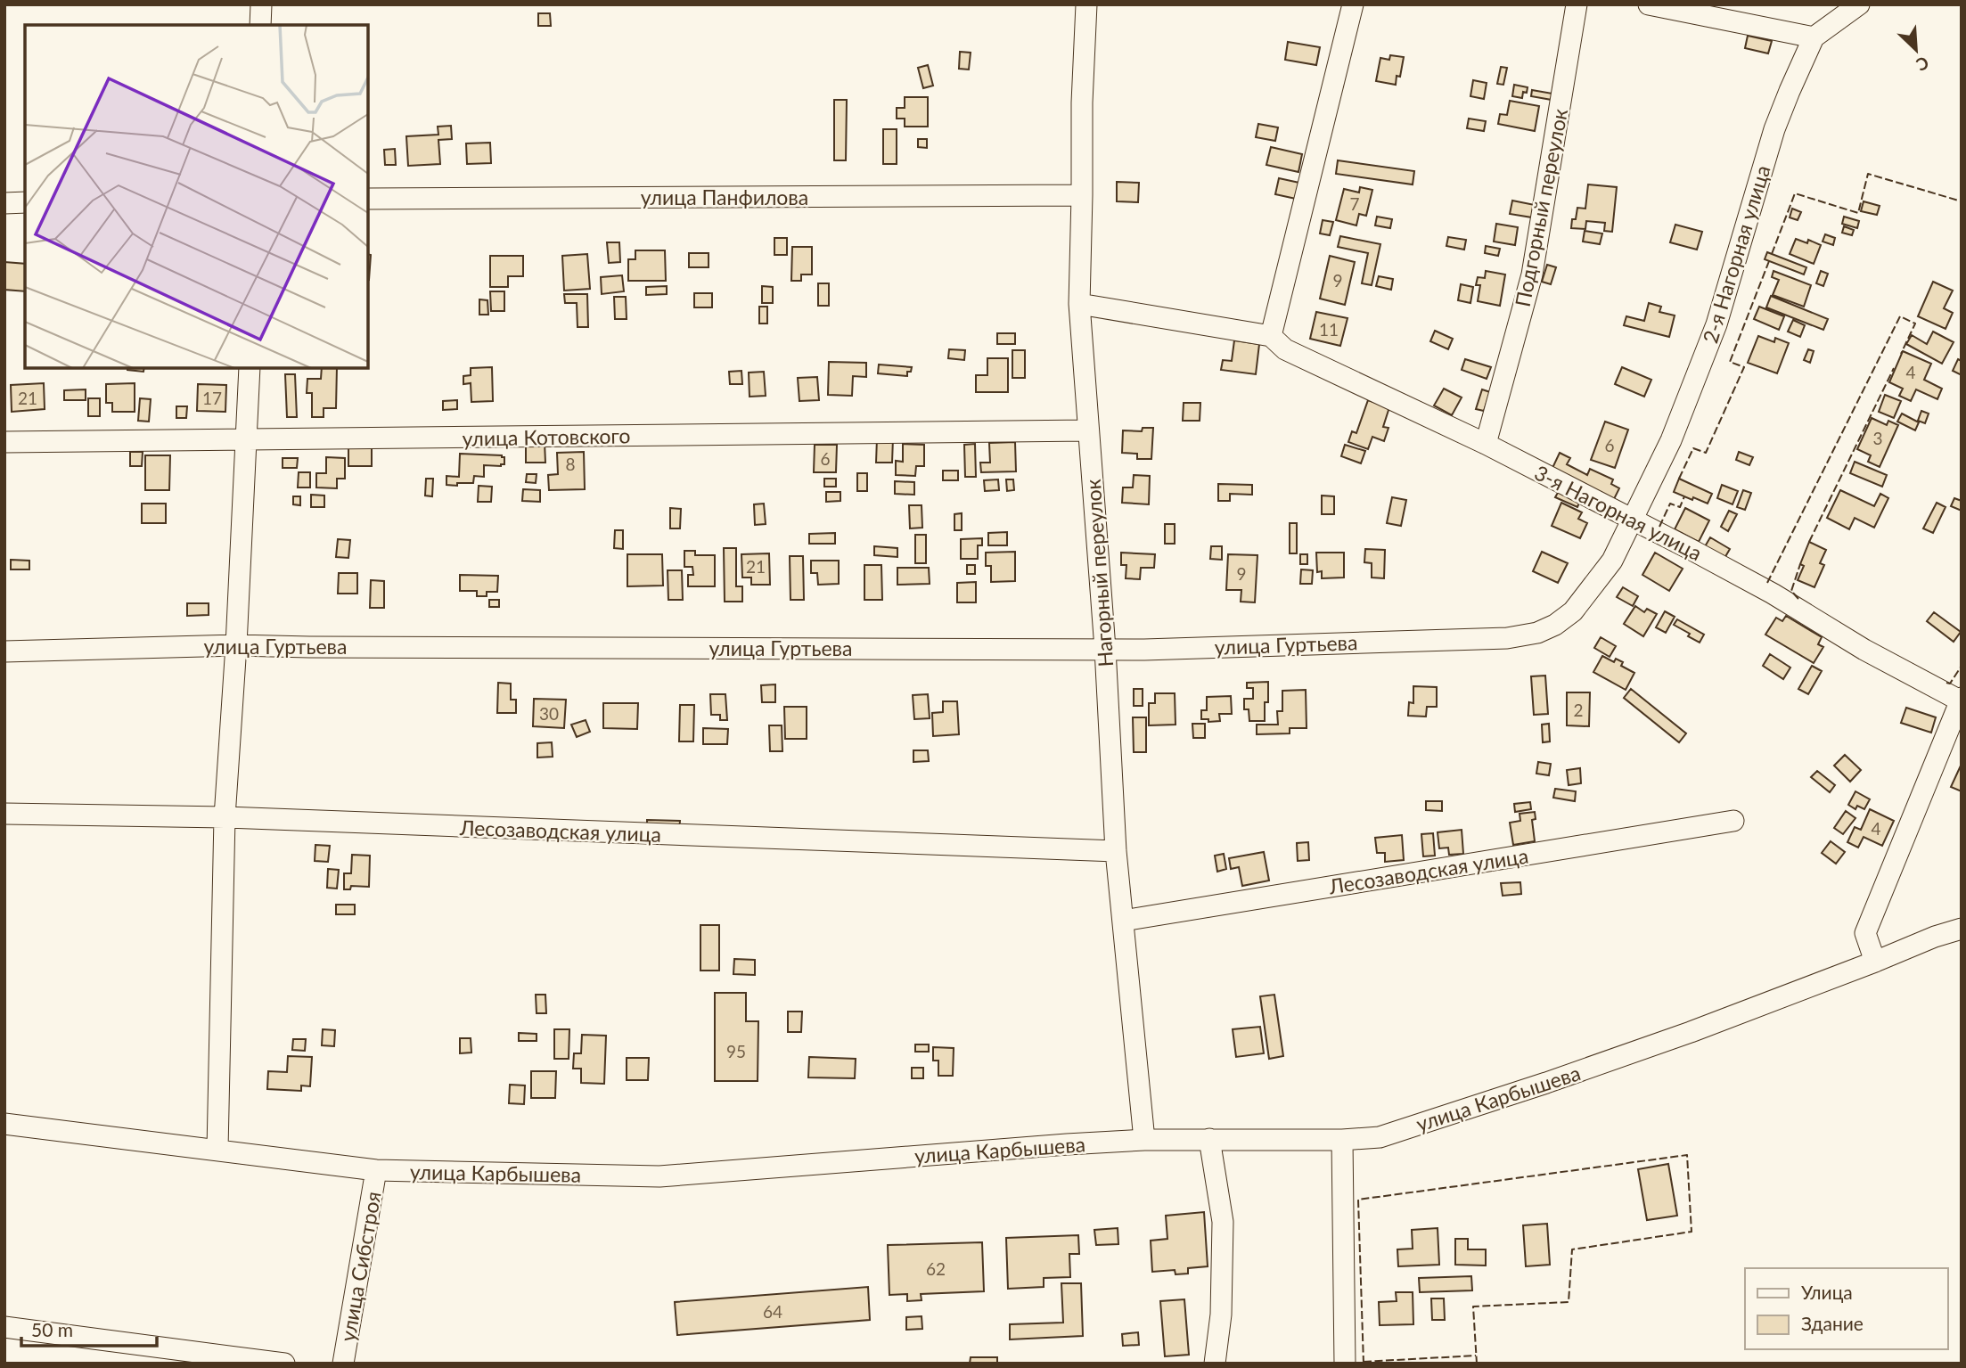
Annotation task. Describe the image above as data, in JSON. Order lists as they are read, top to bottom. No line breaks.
{"streets":{"street":["улица Панфилова","Подгорный переулок","2-я Нагорная улица","улица Котовского","3-я Нагорная улица","Нагорный переулок","улица Гуртьева","Лесозаводская улица","улица Карбышева","улица Сибстроя"]},"crossings":[["улица Панфилова","Нагорный переулок"],["Подгорный переулок","3-я Нагорная улица"],["2-я Нагорная улица","3-я Нагорная улица"],["2-я Нагорная улица","улица Гуртьева"],["улица Котовского","Нагорный переулок"],["3-я Нагорная улица","Нагорный переулок"],["Нагорный переулок","улица Гуртьева"],["Нагорный переулок","Лесозаводская улица"],["Нагорный переулок","улица Карбышева"],["улица Карбышева","улица Сибстроя"]],"house_numbers":["7","9","11","4","21","17","3","6","6","8","21","9","2","30","4","95","62","64"],"legend":["Улица","Здание"],"scale_bar":"50 m","north":"bottom right"}
